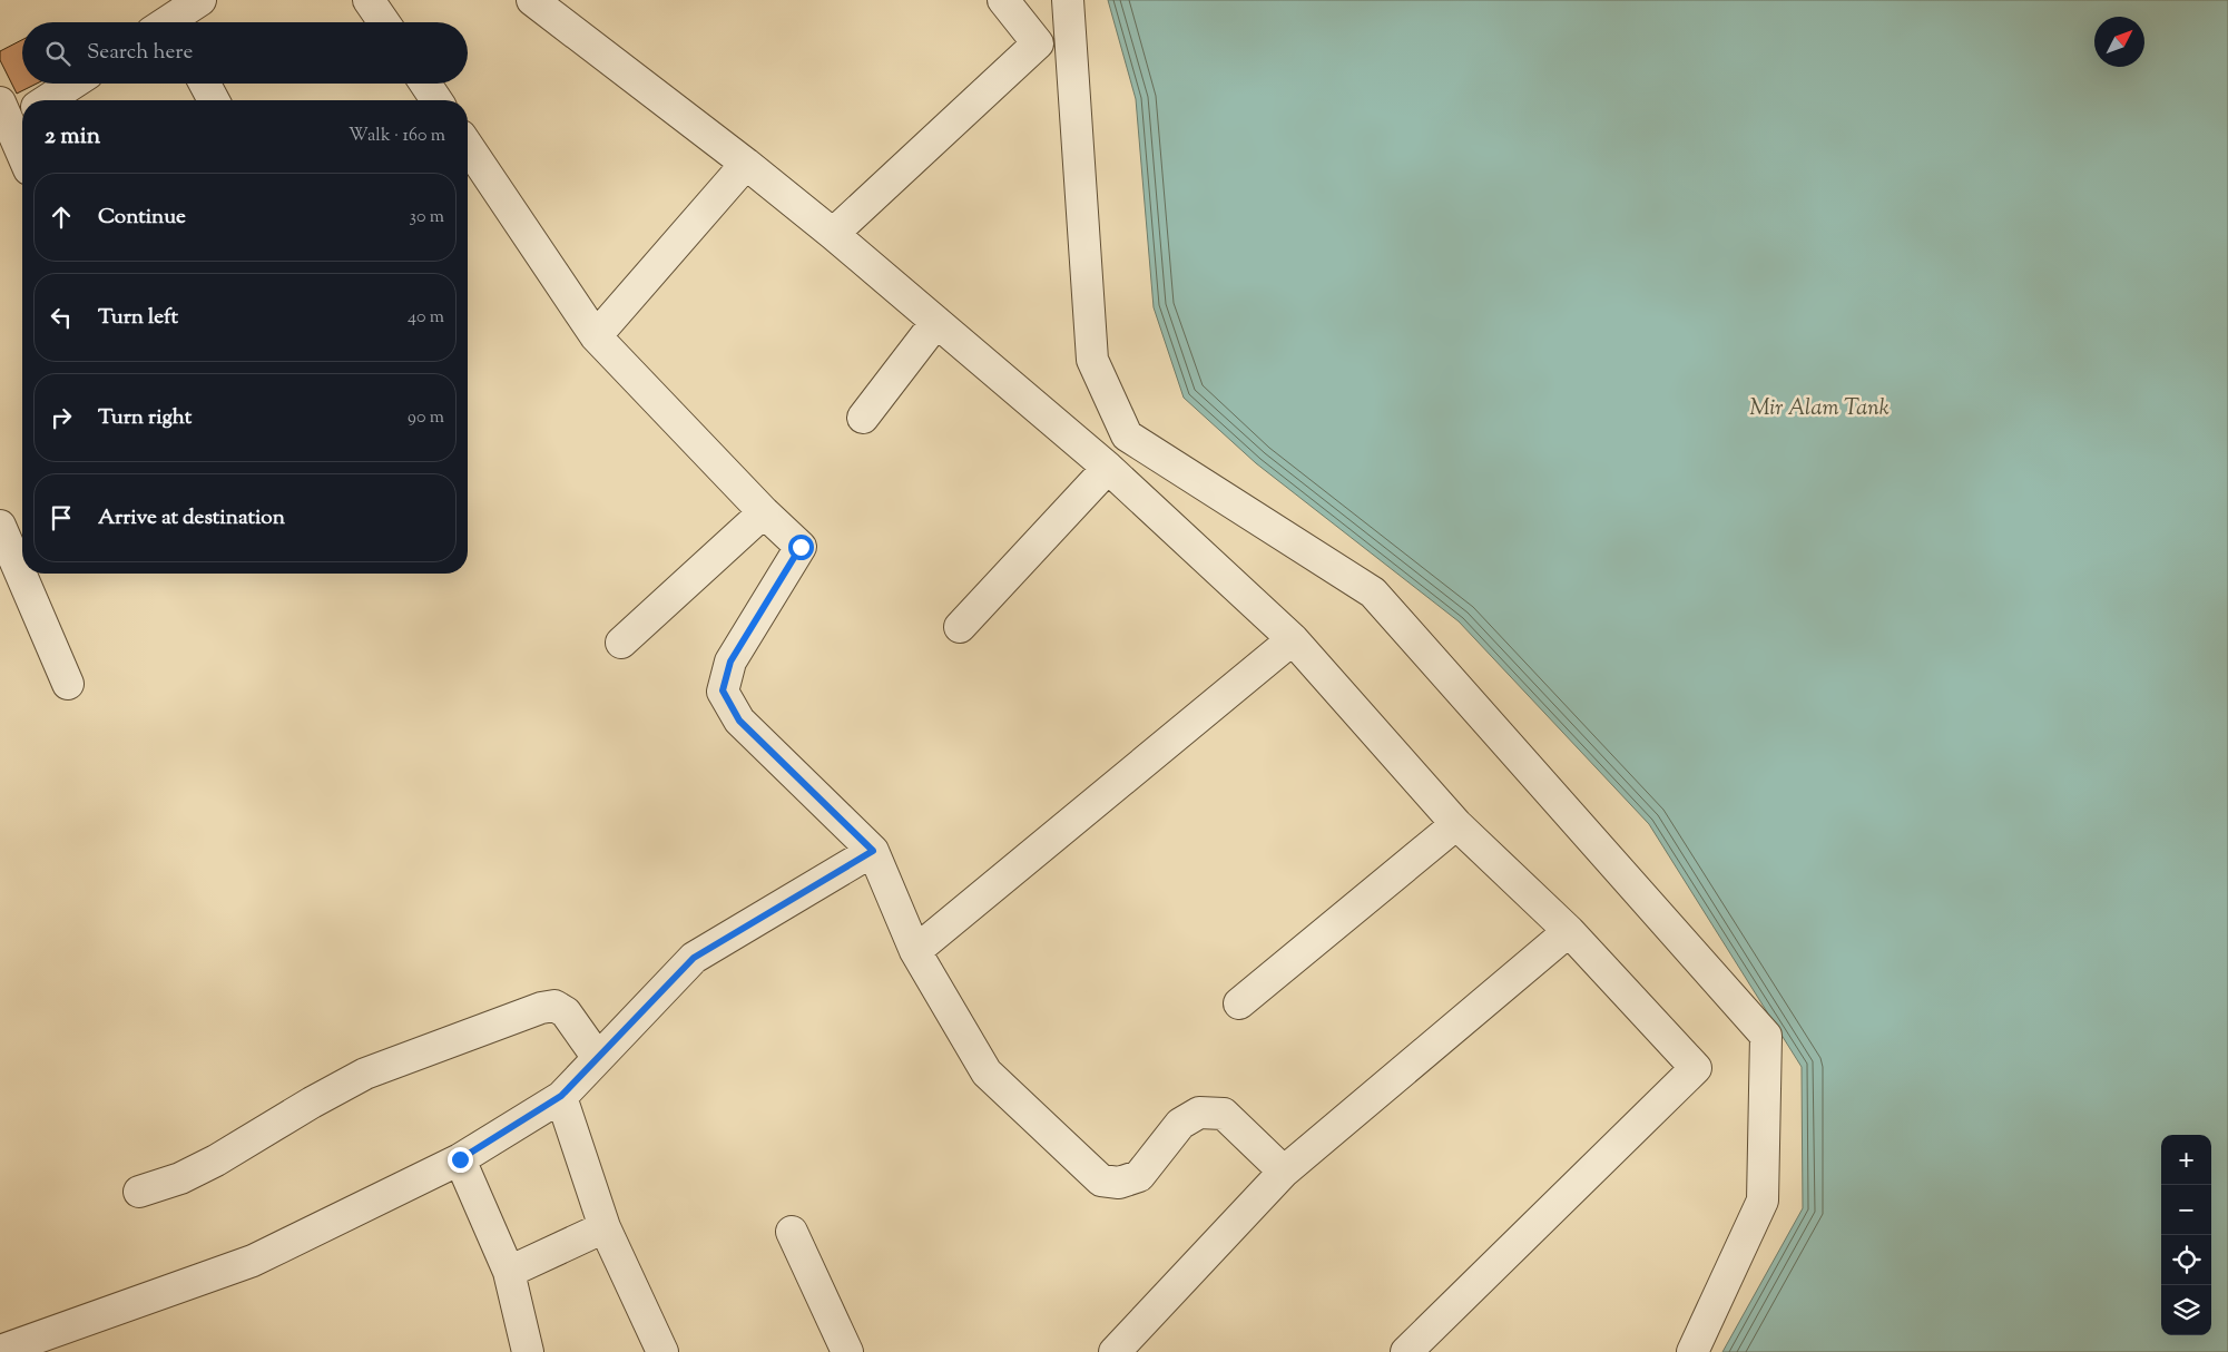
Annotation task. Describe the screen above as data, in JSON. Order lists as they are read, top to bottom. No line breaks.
{"water":["Mir Alam Tank"],"north":"top right","page":{"search":"Search here","heading":["2 min","Walk · 160 m"],"list":[["Continue","30 m"],["Turn left","40 m"],["Turn right","90 m"],"Arrive at destination"],"map_buttons":["+","−"]}}
